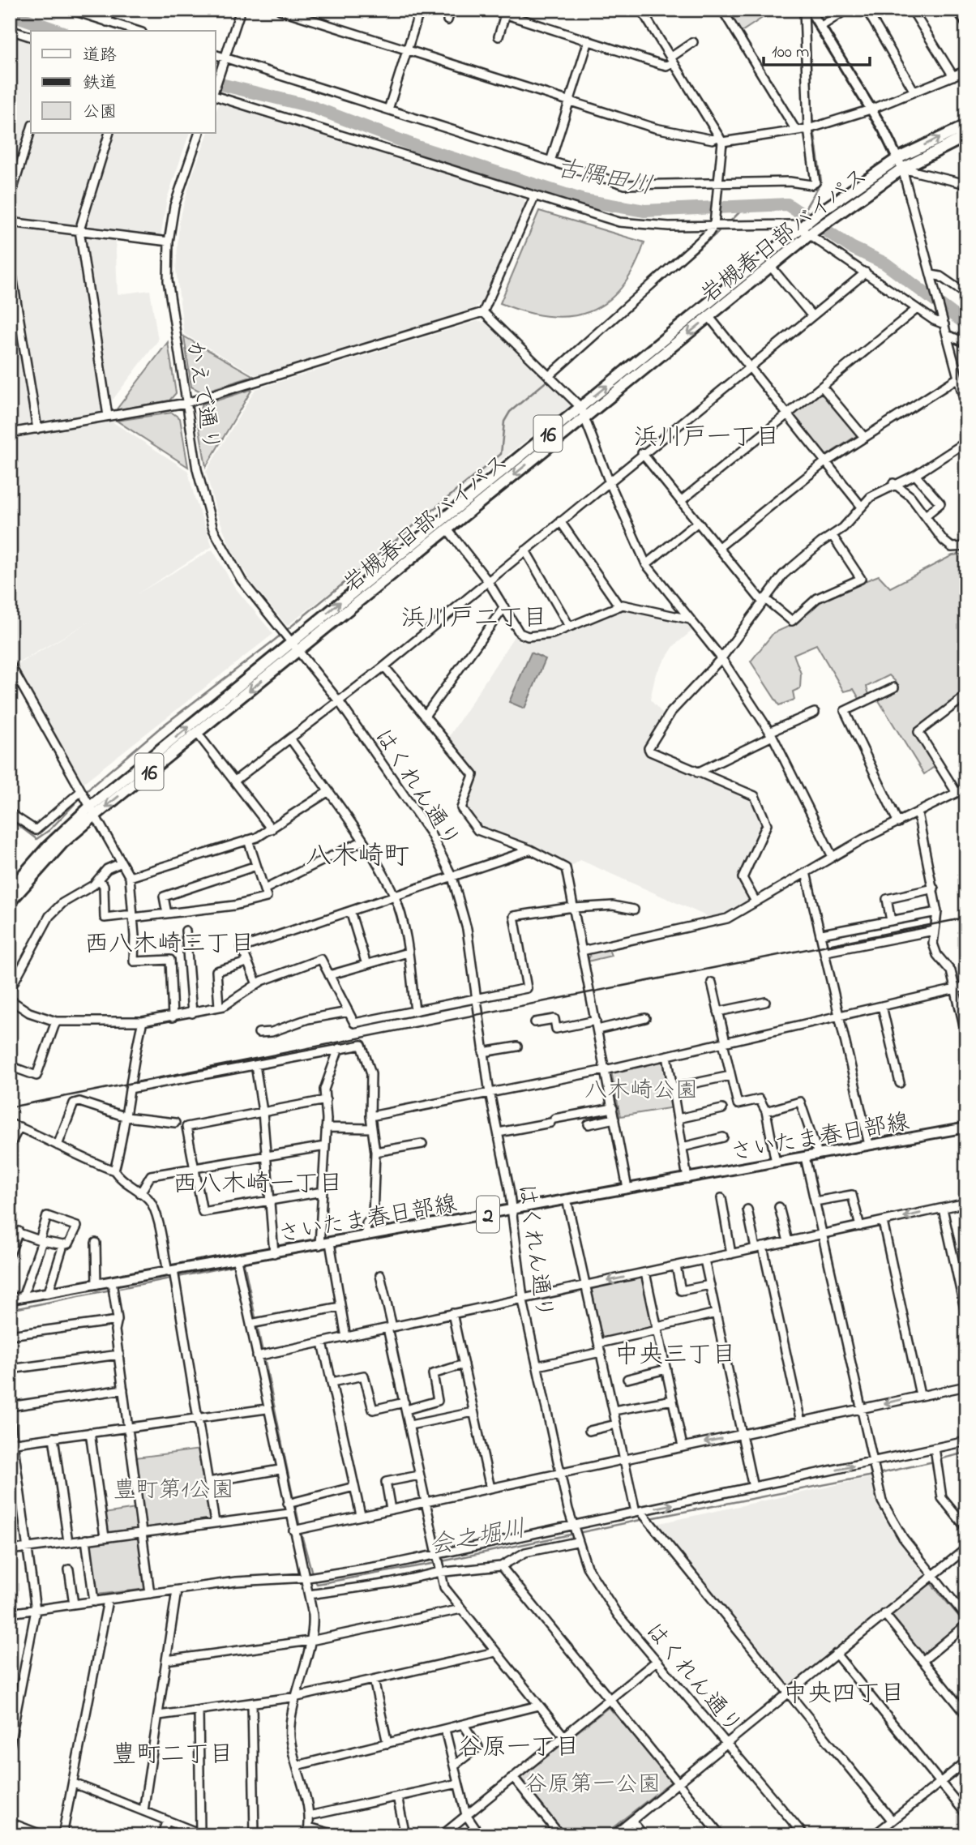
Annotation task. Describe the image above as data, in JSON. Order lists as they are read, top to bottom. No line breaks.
{"streets":{"highway":["岩槻春日部バイパス","16"],"main road":["さいたま春日部線","2"],"street":["かえで通り","はくれん通り"]},"crossings":[["岩槻春日部バイパス","かえで通り"],["岩槻春日部バイパス","はくれん通り"],["かえで通り","はくれん通り"],["はくれん通り","さいたま春日部線"]],"districts":["浜川戸一丁目","浜川戸二丁目","八木崎町","西八木崎三丁目","西八木崎一丁目","中央三丁目","中央四丁目","谷原一丁目","豊町二丁目"],"water":["古隅田川","会之堀川"],"parks":["八木崎公園","豊町第1公園","谷原第一公園"],"legend":["道路","鉄道","公園"],"scale_bar":"100 m"}
